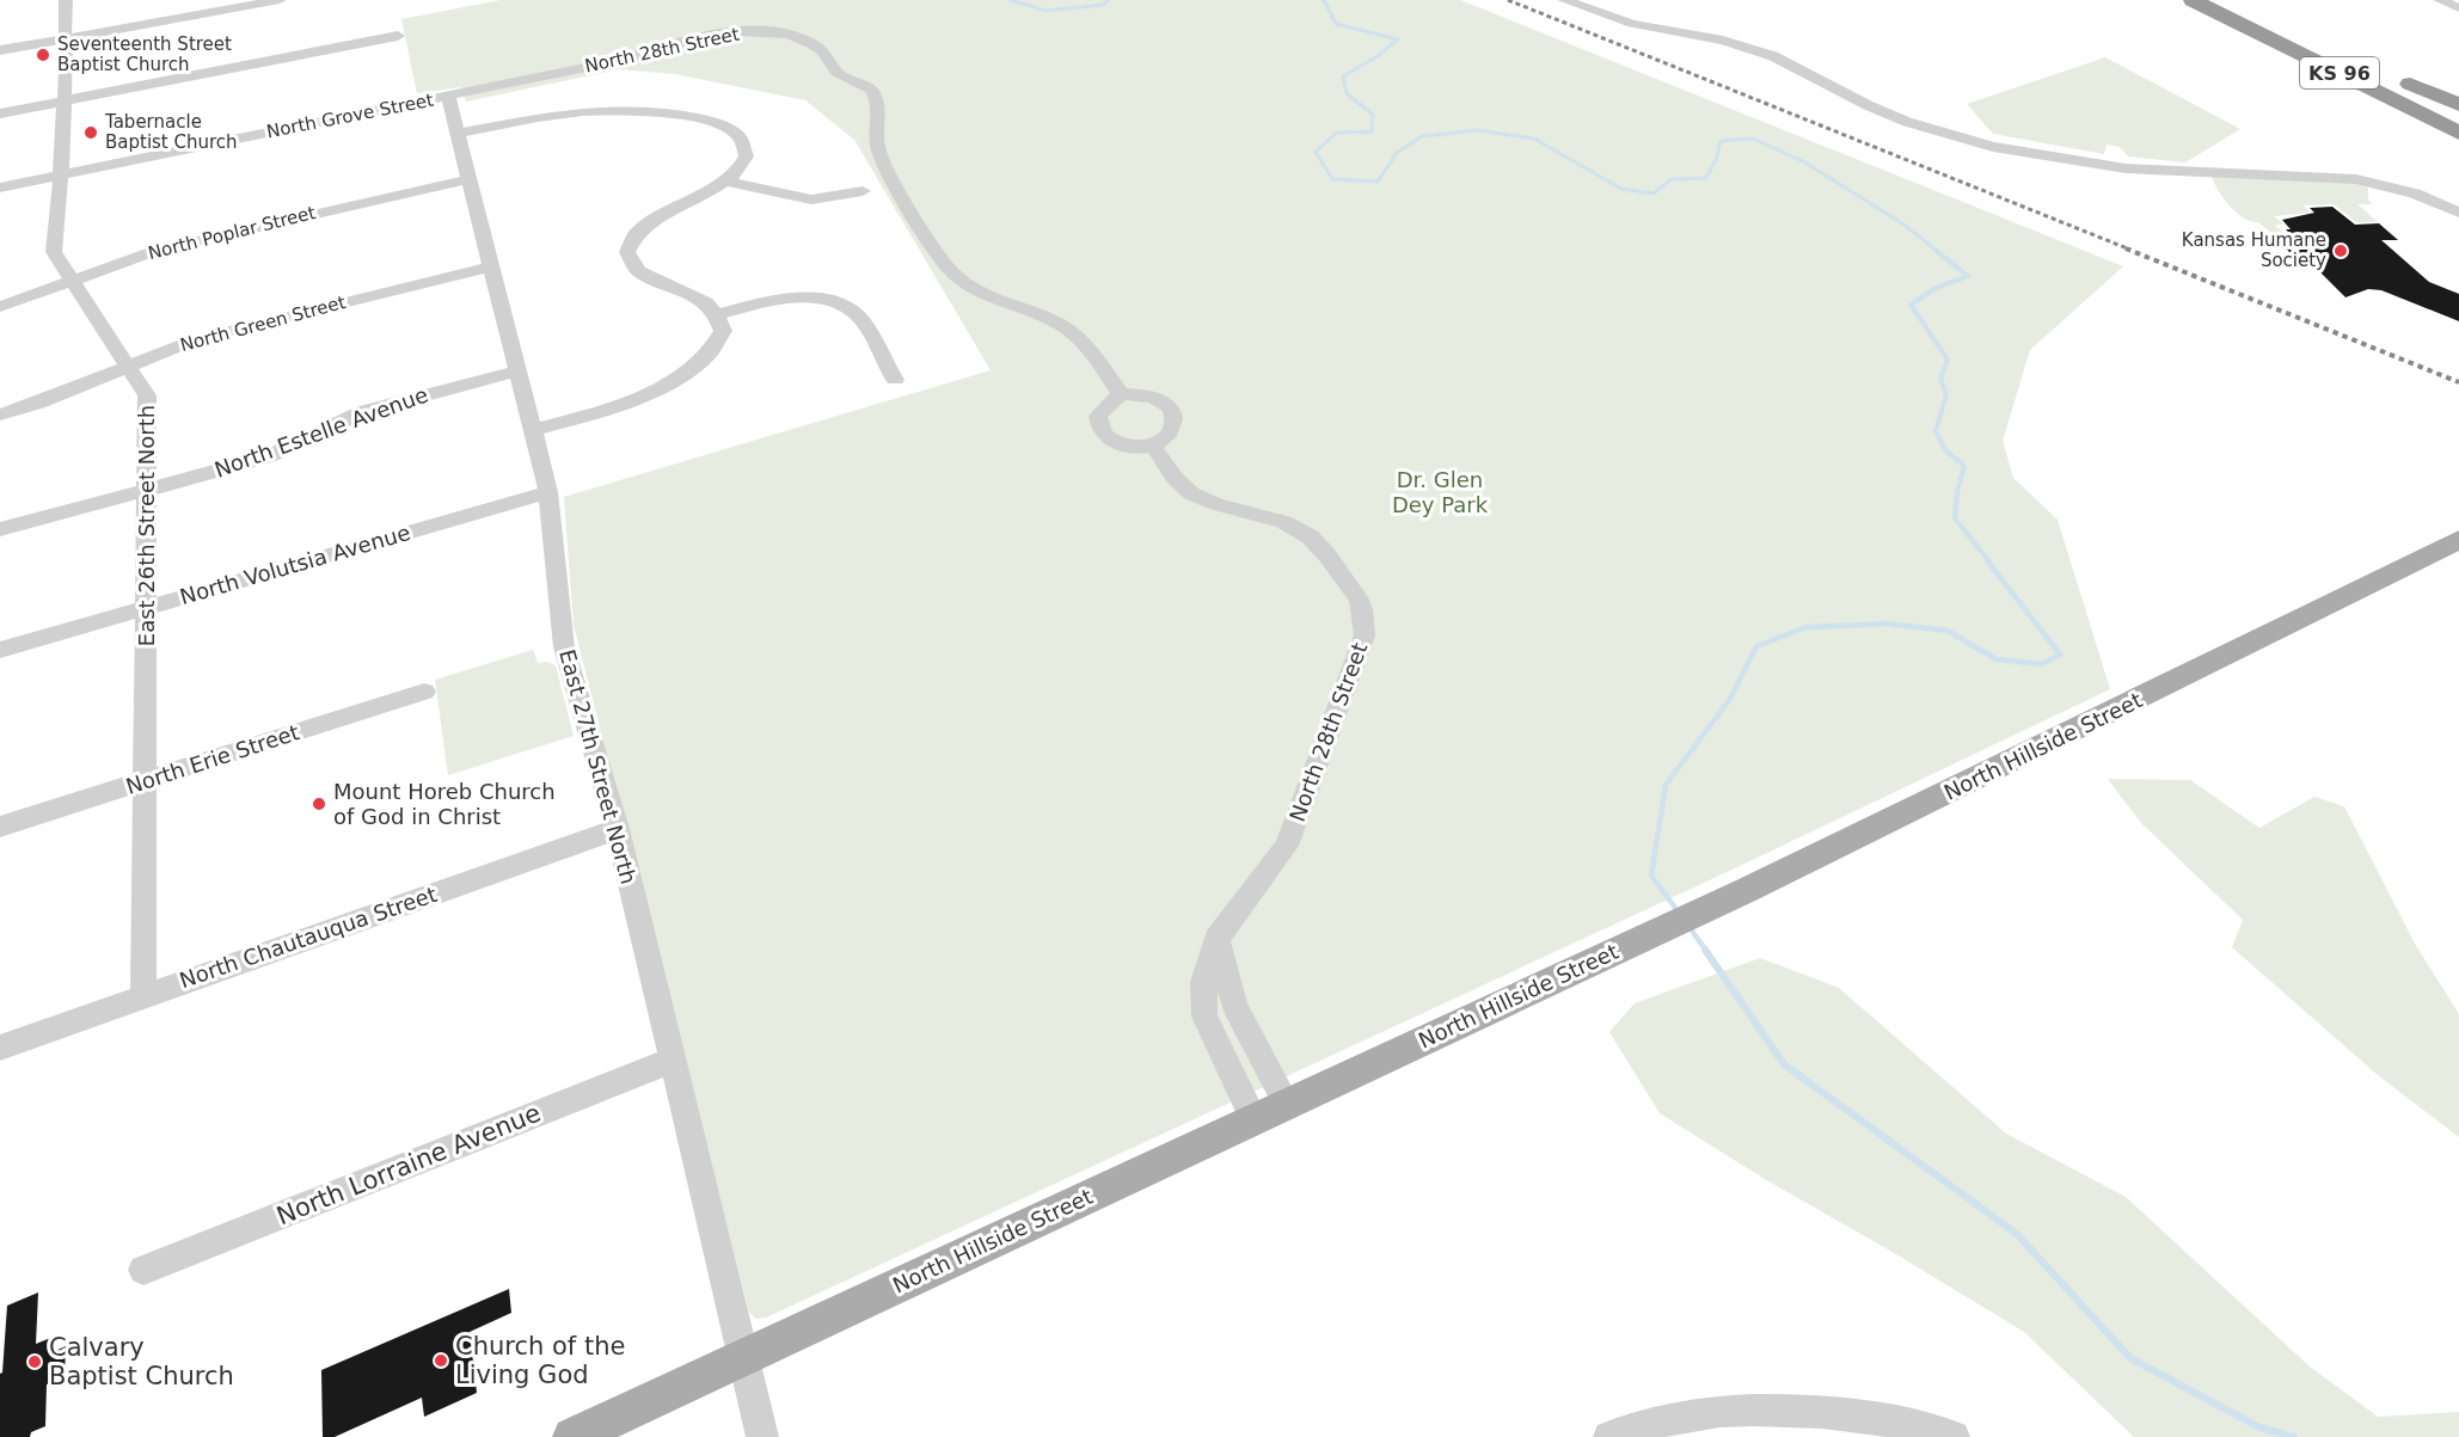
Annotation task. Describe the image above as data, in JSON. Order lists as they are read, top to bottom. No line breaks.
{"streets":{"highway":["KS 96"],"main road":["North Hillside Street"],"street":["North 28th Street","North Grove Street","North Poplar Street","North Green Street","North Estelle Avenue","East 26th Street North","North Volutsia Avenue","North Erie Street","East 27th Street North","North Chautauqua Street","North Lorraine Avenue"]},"crossings":[["North 28th Street","North Grove Street"],["North 28th Street","North Hillside Street"],["North 28th Street","East 27th Street North"],["North Grove Street","East 26th Street North"],["North Grove Street","East 27th Street North"],["North Poplar Street","East 26th Street North"],["North Poplar Street","East 27th Street North"],["North Green Street","East 26th Street North"],["North Green Street","East 27th Street North"],["North Estelle Avenue","East 26th Street North"],["North Estelle Avenue","East 27th Street North"],["East 26th Street North","North Volutsia Avenue"],["East 26th Street North","North Erie Street"],["East 26th Street North","North Chautauqua Street"],["North Volutsia Avenue","East 27th Street North"],["North Hillside Street","East 27th Street North"],["East 27th Street North","North Chautauqua Street"],["East 27th Street North","North Lorraine Avenue"]],"parks":["Dr. Glen Dey Park"],"places":["Seventeenth Street Baptist Church","Tabernacle Baptist Church","Kansas Humane Society","Mount Horeb Church of God in Christ","Church of the Living God","Calvary Baptist Church"]}
